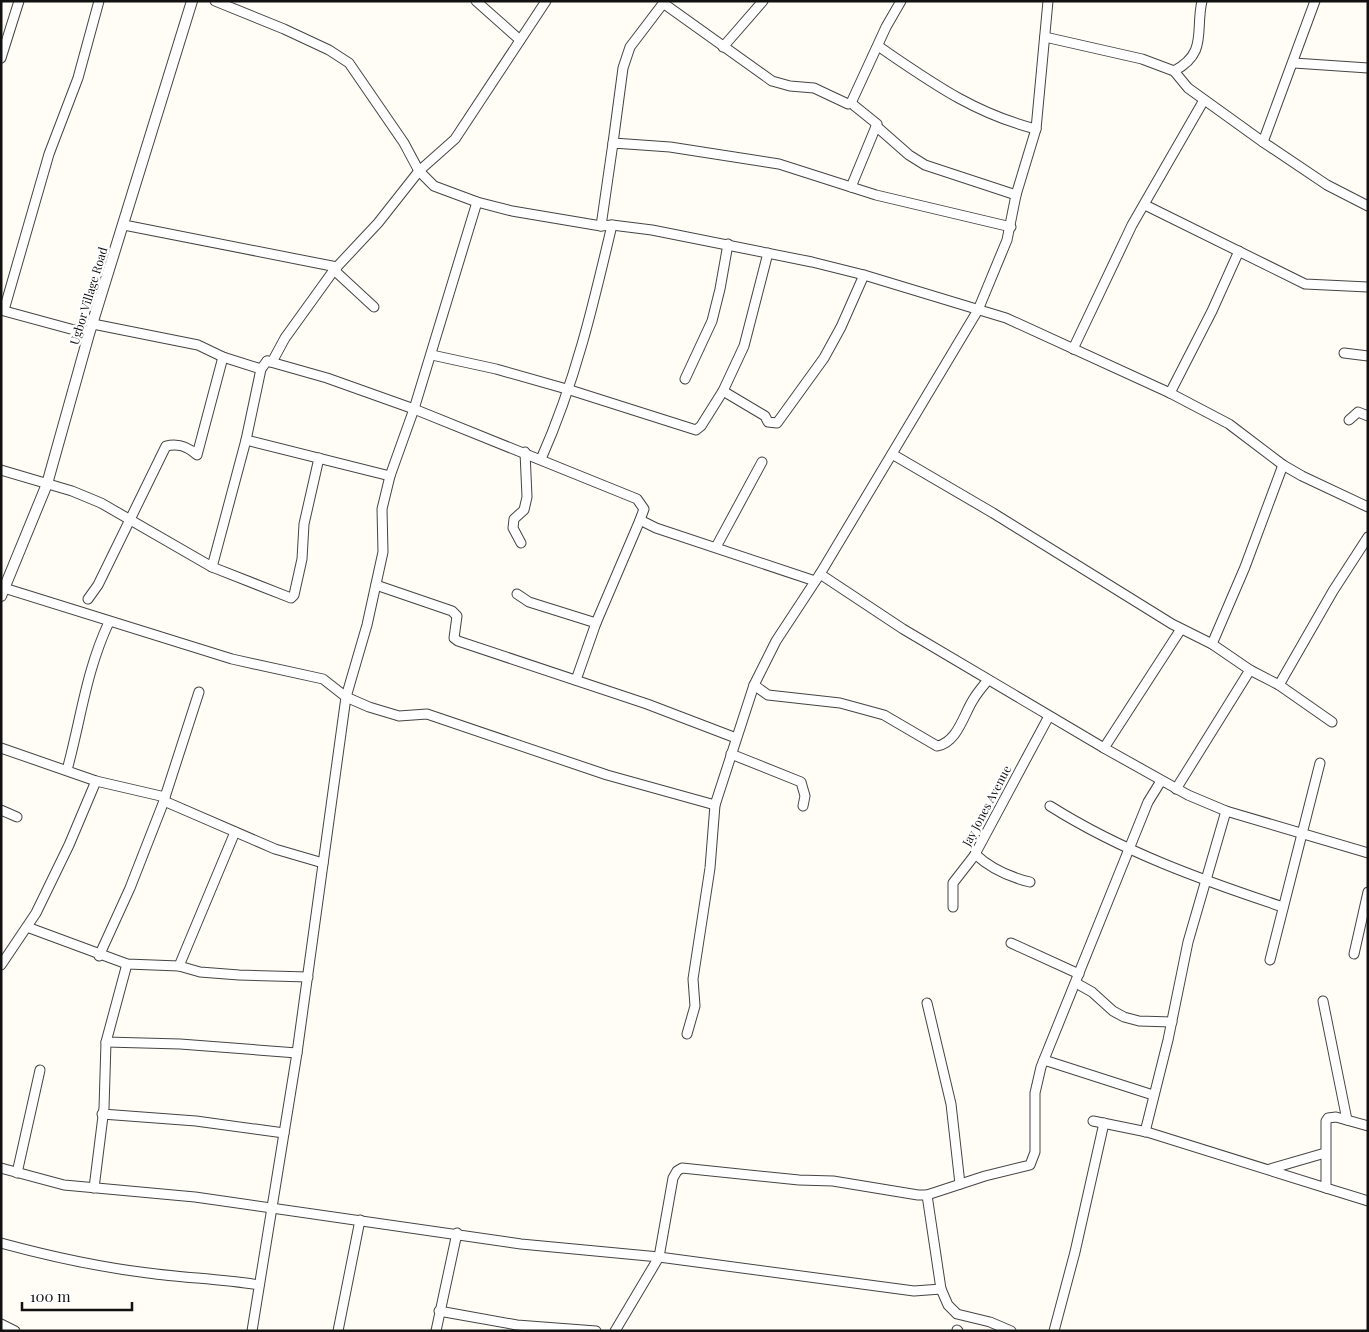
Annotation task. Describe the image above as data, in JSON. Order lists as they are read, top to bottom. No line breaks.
{"streets":{"street":["Ugbor Village Road","Jay Jones Avenue"]},"scale_bar":"100 m"}
